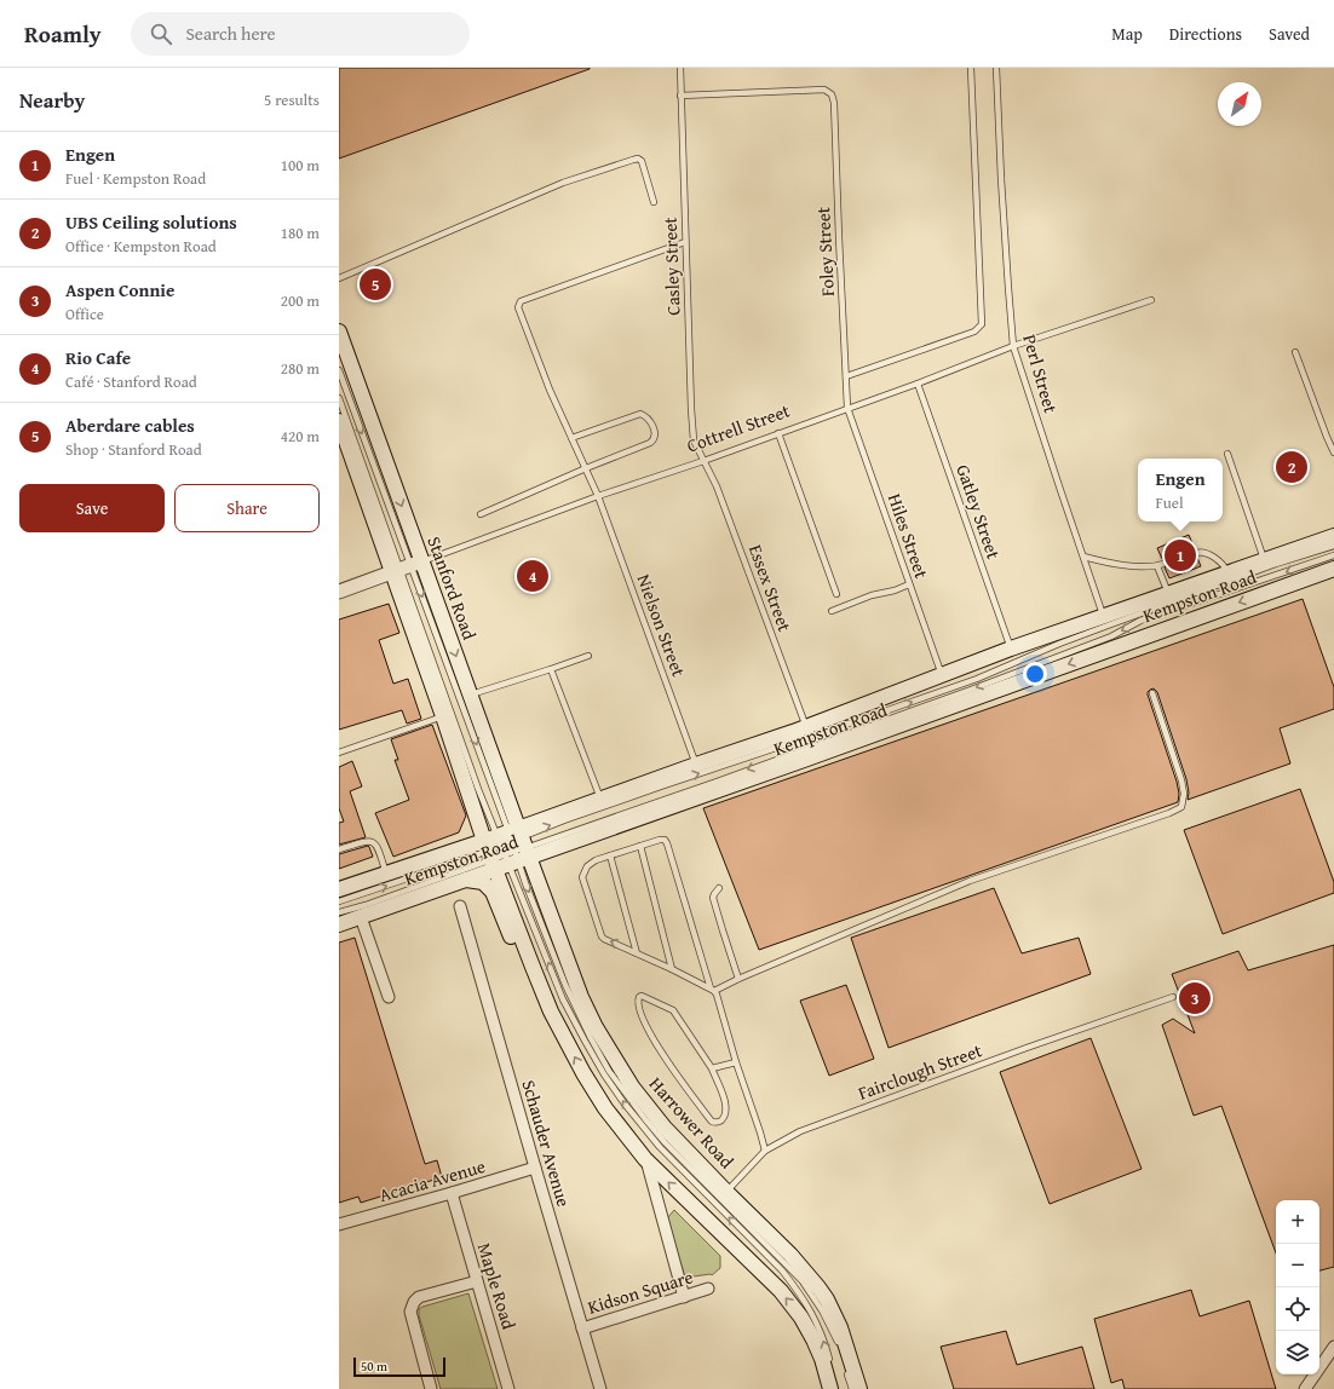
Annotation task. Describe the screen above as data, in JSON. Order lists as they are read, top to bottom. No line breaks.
{"streets":{"main road":["Stanford Road","Kempston Road","Harrower Road"],"street":["Cottrell Street","Schauder Avenue","Acacia Avenue","Maple Road","Kidson Square"],"lane":["Foley Street","Casley Street","Perl Street","Gatley Street","Hiles Street","Essex Street","Nielson Street","Fairclough Street"]},"crossings":[["Foley Street","Casley Street"],["Foley Street","Cottrell Street"],["Foley Street","Hiles Street"],["Casley Street","Cottrell Street"],["Casley Street","Essex Street"],["Casley Street","Nielson Street"],["Perl Street","Cottrell Street"],["Perl Street","Kempston Road"],["Cottrell Street","Gatley Street"],["Cottrell Street","Hiles Street"],["Cottrell Street","Stanford Road"],["Cottrell Street","Essex Street"],["Cottrell Street","Nielson Street"],["Gatley Street","Kempston Road"],["Hiles Street","Kempston Road"],["Stanford Road","Kempston Road"],["Stanford Road","Harrower Road"],["Essex Street","Kempston Road"],["Kempston Road","Nielson Street"],["Kempston Road","Harrower Road"],["Fairclough Street","Harrower Road"],["Schauder Avenue","Acacia Avenue"],["Schauder Avenue","Kidson Square"],["Acacia Avenue","Maple Road"]],"scale_bar":"50 m","north":"top right","page":{"header":"Roamly","search":"Search here","nav":["Map","Directions","Saved"],"heading":["Nearby","5 results"],"list":[{"mark":"1","name":"Engen","note":"Fuel · Kempston Road","value":"100 m"},{"mark":"2","name":"UBS Ceiling solutions","note":"Office · Kempston Road","value":"180 m"},{"mark":"3","name":"Aspen Connie","note":"Office","value":"200 m"},{"mark":"4","name":"Rio Cafe","note":"Café · Stanford Road","value":"280 m"},{"mark":"5","name":"Aberdare cables","note":"Shop · Stanford Road","value":"420 m"}],"pins":["5","2","1","4","3"],"popup":["Engen","Fuel"],"buttons":["Save","Share"],"map_buttons":["+","−"],"scale":"50 m"}}
